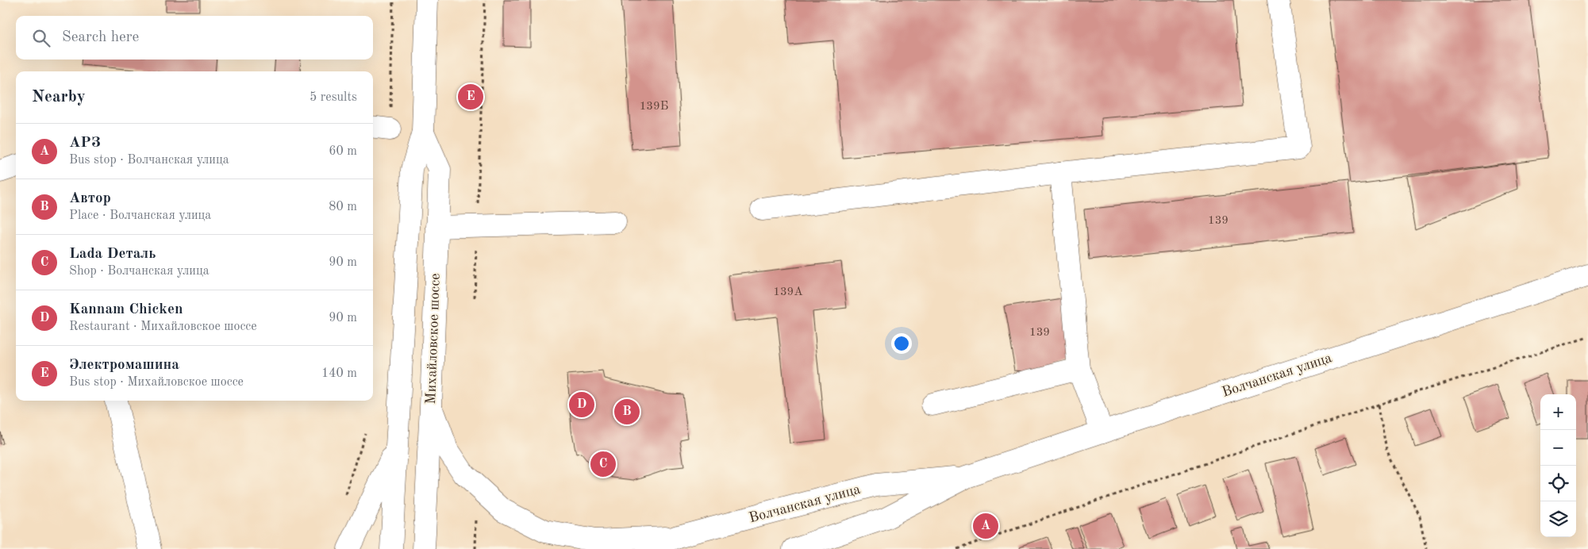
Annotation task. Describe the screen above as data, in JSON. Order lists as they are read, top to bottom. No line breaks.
{"streets":{"main road":["Михайловское шоссе","Волчанская улица"]},"house_numbers":["139Б","139","139А","139"],"page":{"search":"Search here","heading":["Nearby","5 results"],"pins":["E","D","B","C","A"],"list":[{"mark":"A","name":"АРЗ","note":"Bus stop · Волчанская улица","value":"60 m"},{"mark":"B","name":"Автор","note":"Place · Волчанская улица","value":"80 m"},{"mark":"C","name":"Lada Dеталь","note":"Shop · Волчанская улица","value":"90 m"},{"mark":"D","name":"Kannam Chicken","note":"Restaurant · Михайловское шоссе","value":"90 m"},{"mark":"E","name":"Электромашина","note":"Bus stop · Михайловское шоссе","value":"140 m"}],"map_buttons":["+","−"]}}
